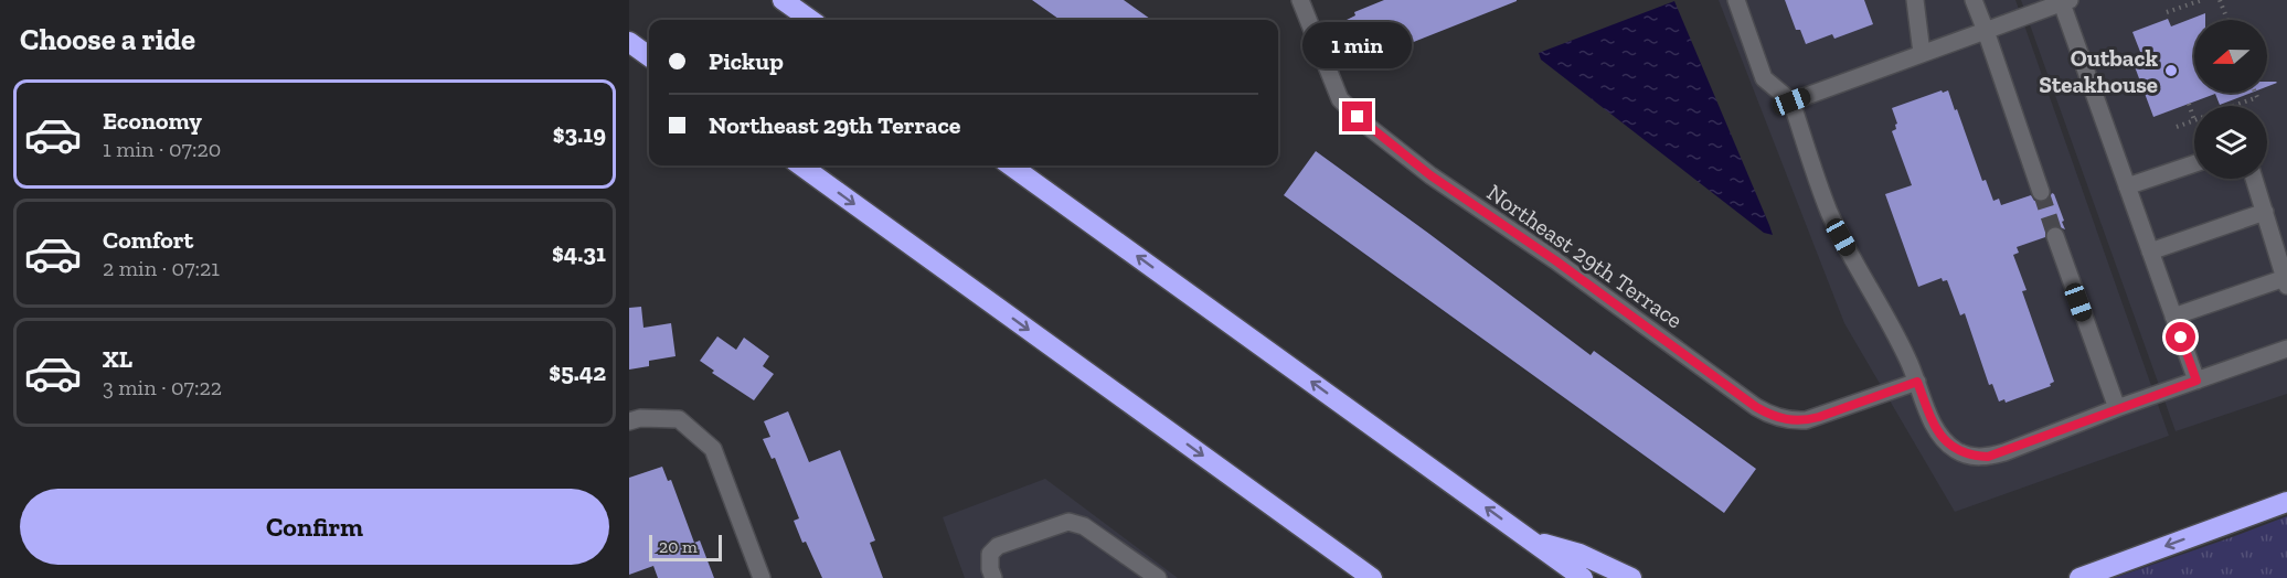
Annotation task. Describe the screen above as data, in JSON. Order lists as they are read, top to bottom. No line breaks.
{"streets":{"street":["Northeast 29th Terrace"]},"places":["Outback Steakhouse"],"scale_bar":"20 m","north":"left","page":{"heading":"Choose a ride","banner":["Pickup","Northeast 29th Terrace"],"bubble":"1 min","list":[{"name":"Economy","note":"1 min · 07:20","value":"$3.19"},{"name":"Comfort","note":"2 min · 07:21","value":"$4.31"},{"name":"XL","note":"3 min · 07:22","value":"$5.42"}],"buttons":"Confirm","scale":"20 m"}}
